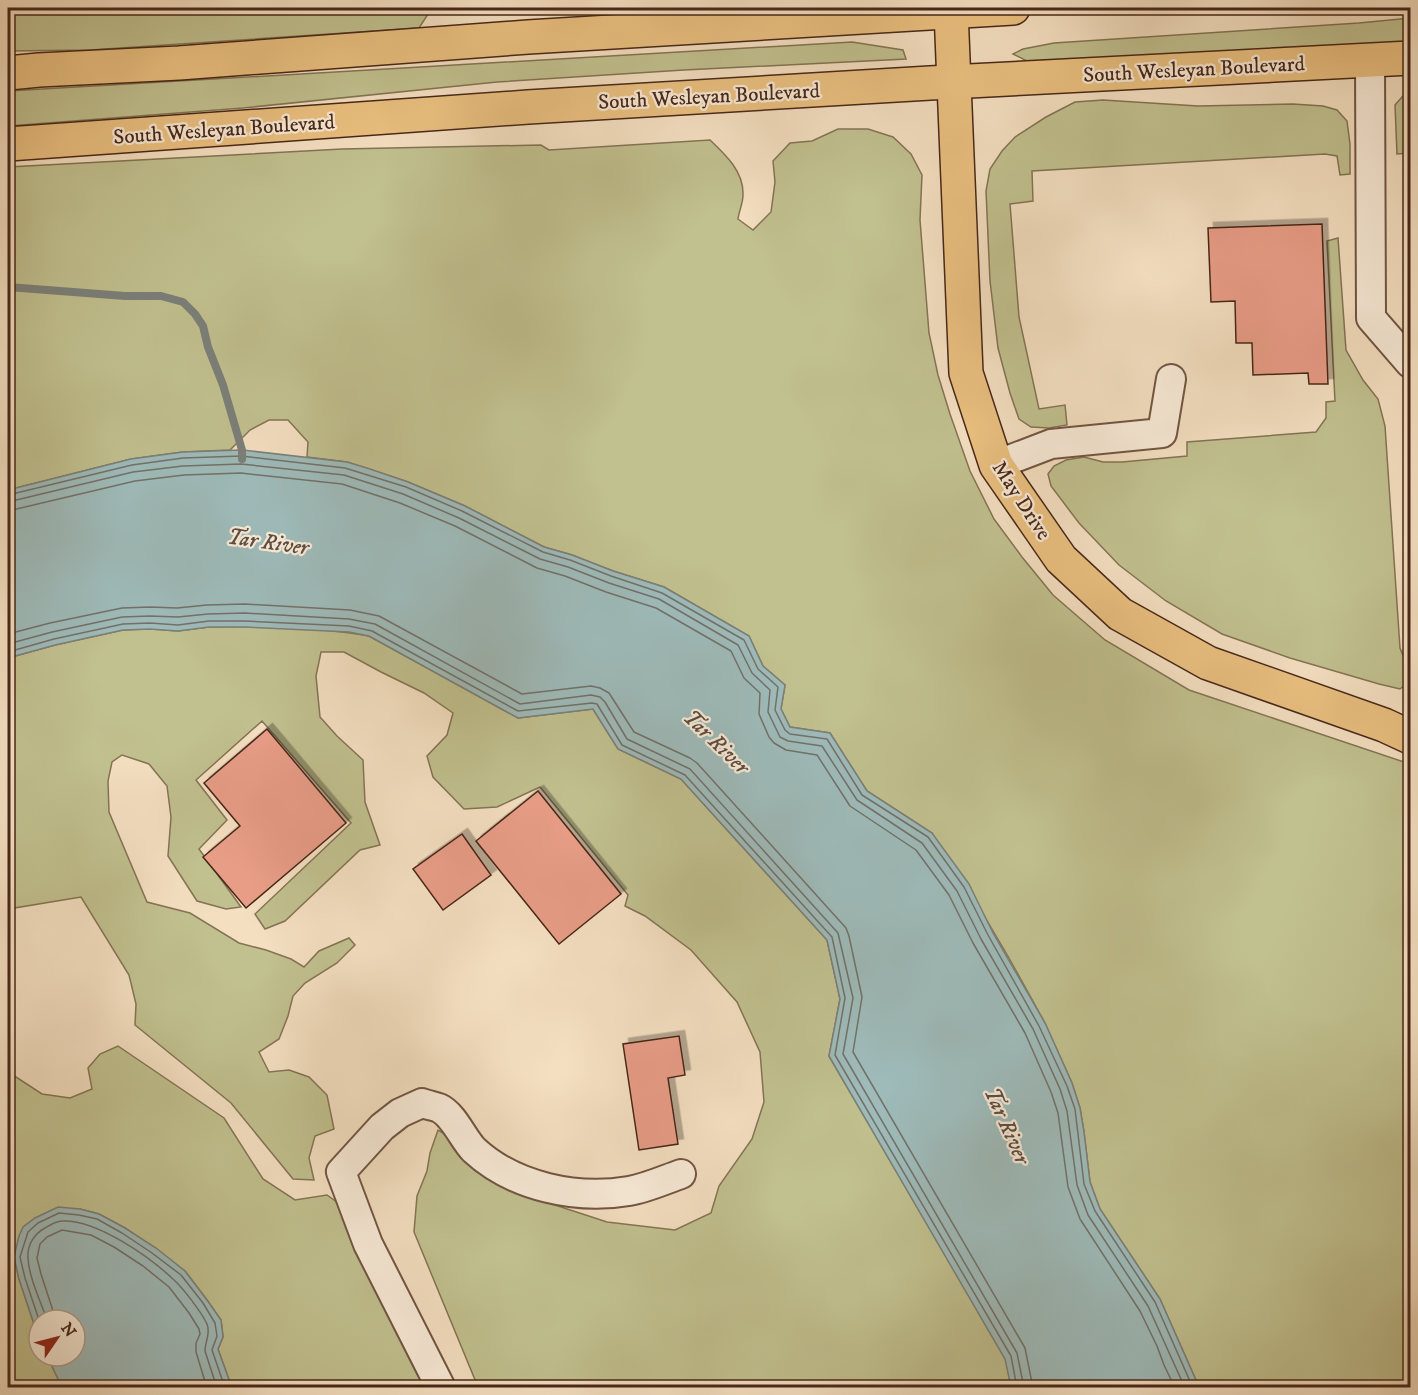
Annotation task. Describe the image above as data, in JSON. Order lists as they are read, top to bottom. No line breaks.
{"streets":{"main road":["South Wesleyan Boulevard","May Drive"]},"crossings":[["South Wesleyan Boulevard","May Drive"]],"water":["Tar River"],"north":"top right"}
